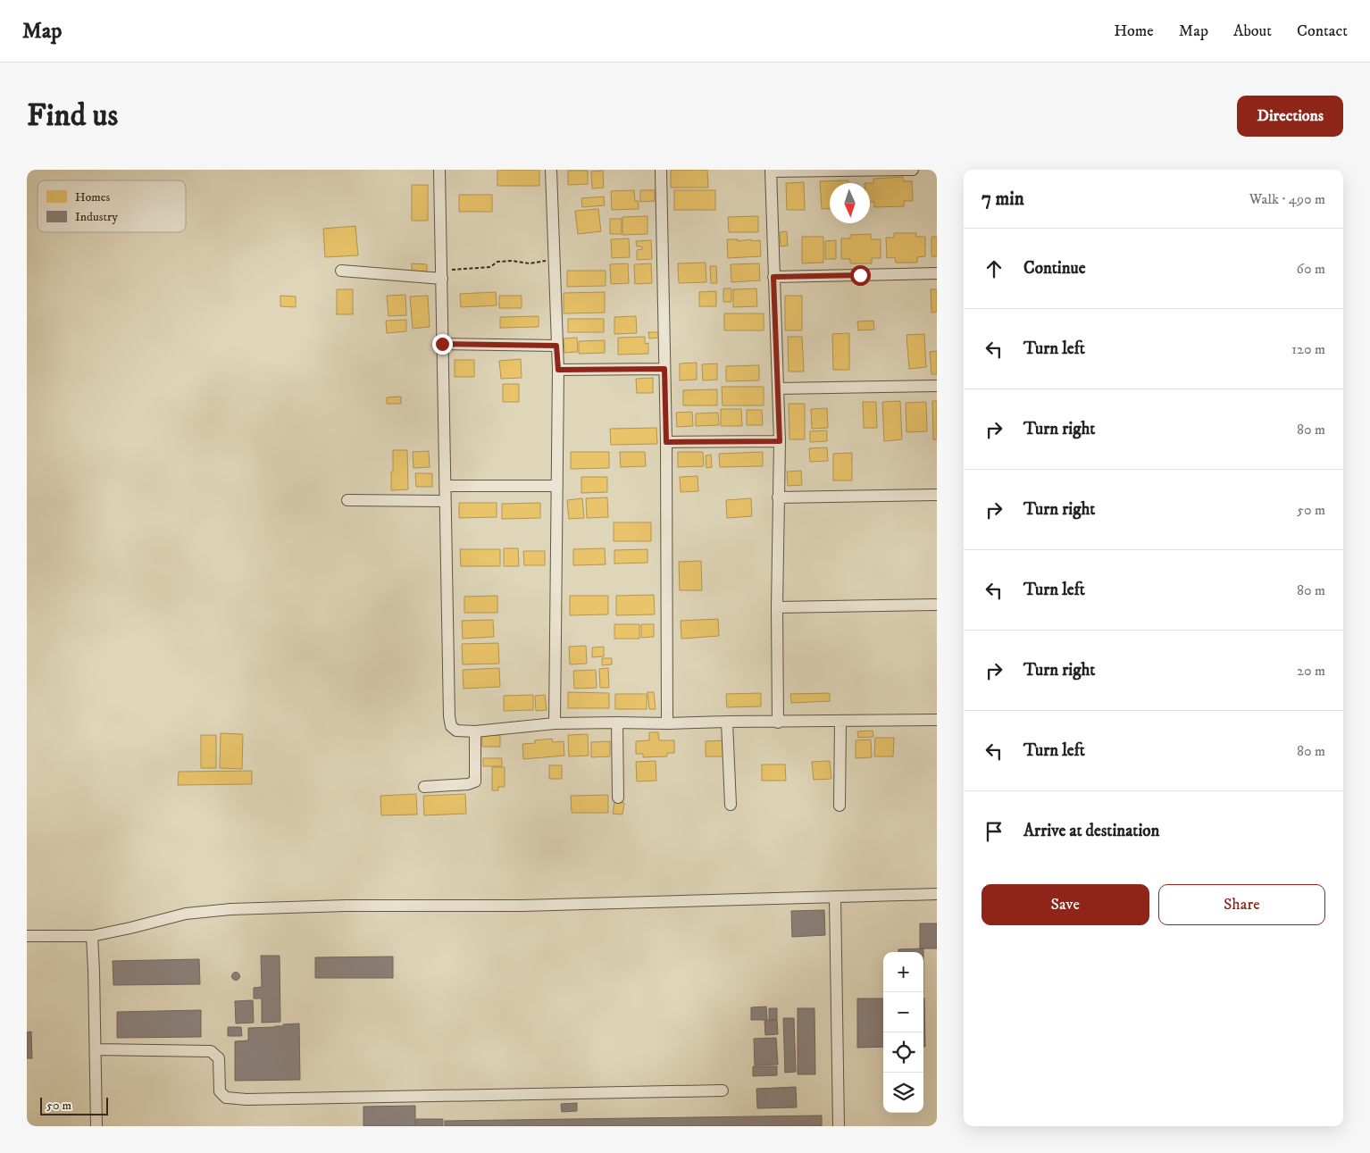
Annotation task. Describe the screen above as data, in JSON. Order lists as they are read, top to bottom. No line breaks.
{"legend":["Homes","Industry"],"scale_bar":"50 m","north":"bottom","page":{"header":"Map","nav":["Home","Map","About","Contact"],"buttons":["Directions",["Save","Share"]],"title":"Find us","heading":["7 min","Walk · 490 m"],"list":[["Continue","60 m"],["Turn left","120 m"],["Turn right","80 m"],["Turn right","50 m"],["Turn left","80 m"],["Turn right","20 m"],["Turn left","80 m"],"Arrive at destination"],"map_buttons":["+","−"],"scale":"50 m"}}
